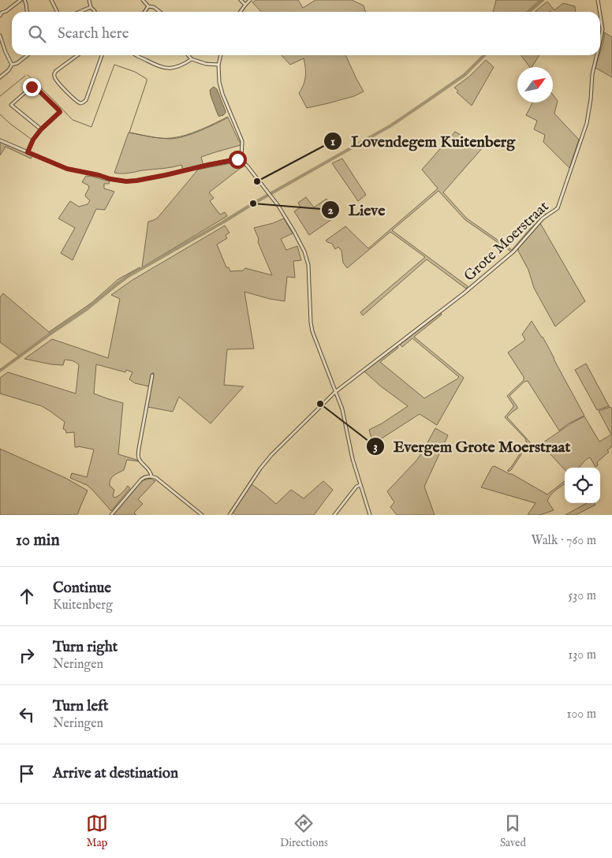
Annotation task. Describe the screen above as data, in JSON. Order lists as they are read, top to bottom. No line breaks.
{"streets":{"street":["Grote Moerstraat"]},"places":["Lovendegem Kuitenberg","Lieve","Evergem Grote Moerstraat"],"north":"top right","page":{"search":"Search here","heading":["10 min","Walk · 760 m"],"list":[["Continue","Kuitenberg","530 m"],["Turn right","Neringen","130 m"],["Turn left","Neringen","100 m"],"Arrive at destination"],"nav":["Map","Directions","Saved"]}}
